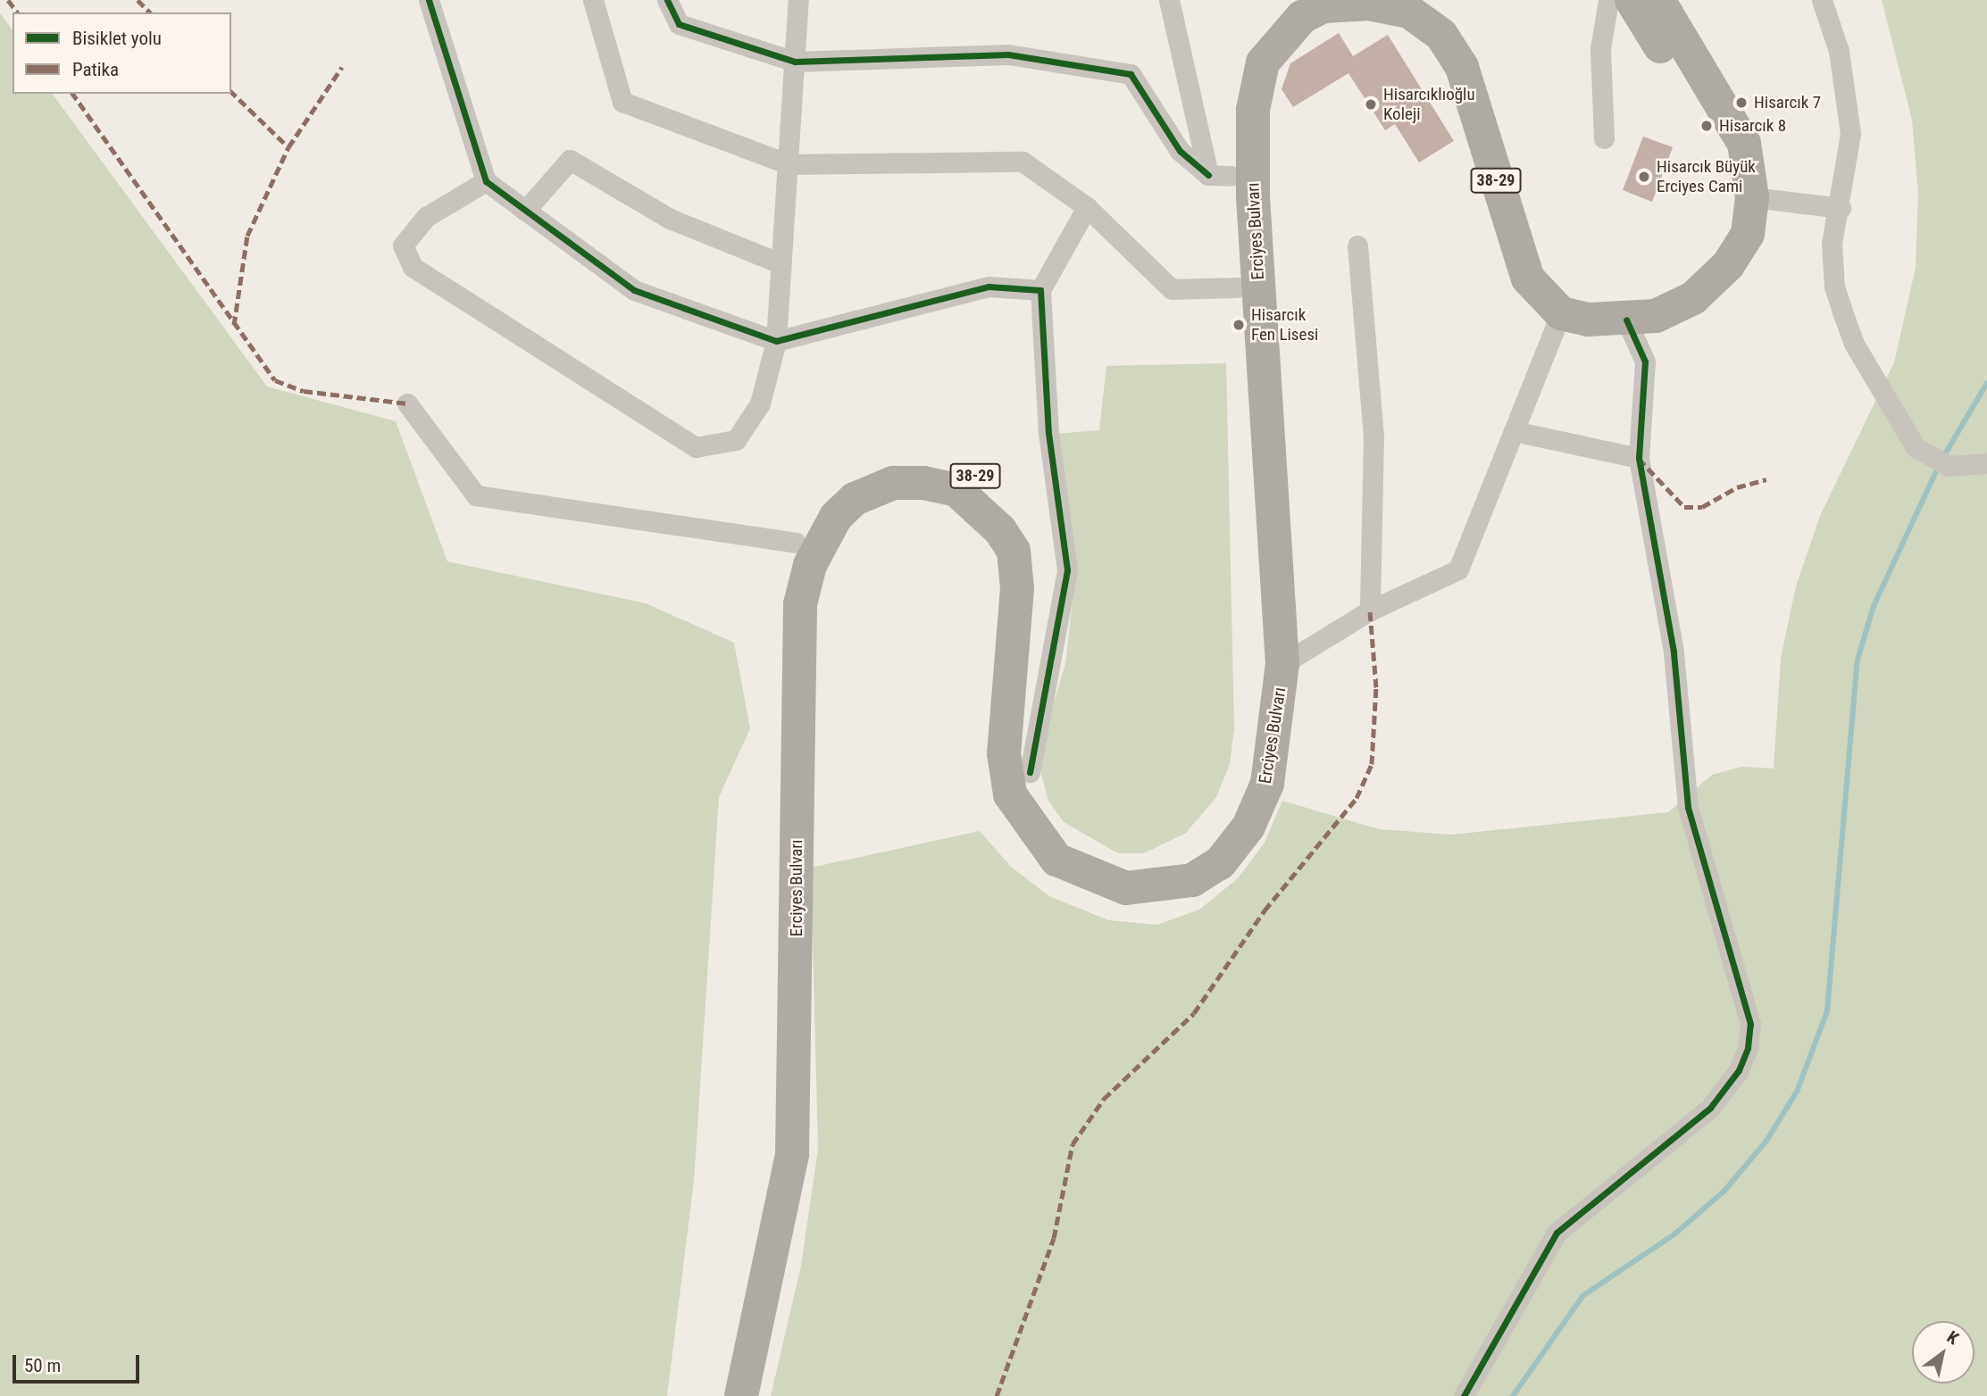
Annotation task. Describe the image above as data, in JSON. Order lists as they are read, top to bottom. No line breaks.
{"streets":{"highway":["38-29","Erciyes Bulvarı"]},"places":["Hisarcık 7","Hisarcıklıoğlu Koleji","Hisarcık 8","Hisarcık Büyük Erciyes Cami","Hisarcık Fen Lisesi"],"legend":["Bisiklet yolu","Patika"],"scale_bar":"50 m","north":"top right"}
